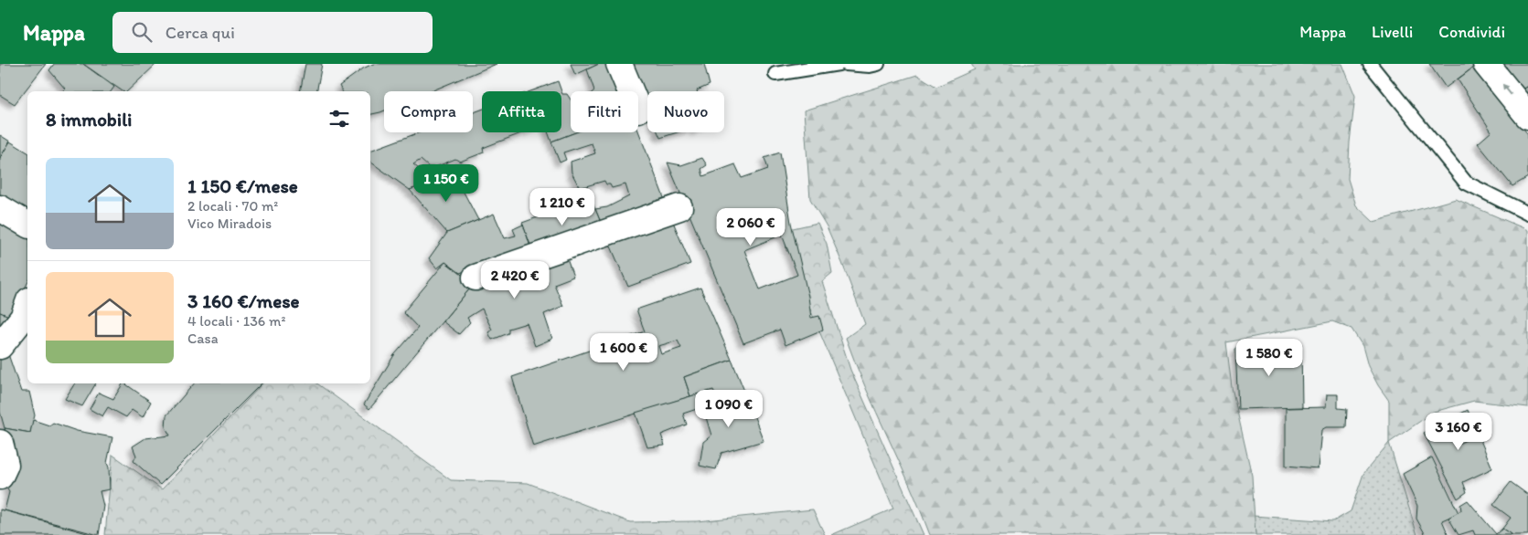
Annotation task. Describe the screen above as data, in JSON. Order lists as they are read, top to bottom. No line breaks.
{"page":{"header":"Mappa","search":"Cerca qui","nav":["Mappa","Livelli","Condividi"],"chip":["Compra","Affitta","Filtri","Nuovo"],"heading":"8 immobili","list":[{"name":"1 150 €/mese","note":"2 locali · 70 m² · Vico Miradois"},{"name":"3 160 €/mese","note":"4 locali · 136 m² · Casa"}],"price":["1 150 €","1 210 €","2 060 €","2 420 €","1 600 €","1 580 €","1 090 €","3 160 €"]}}
